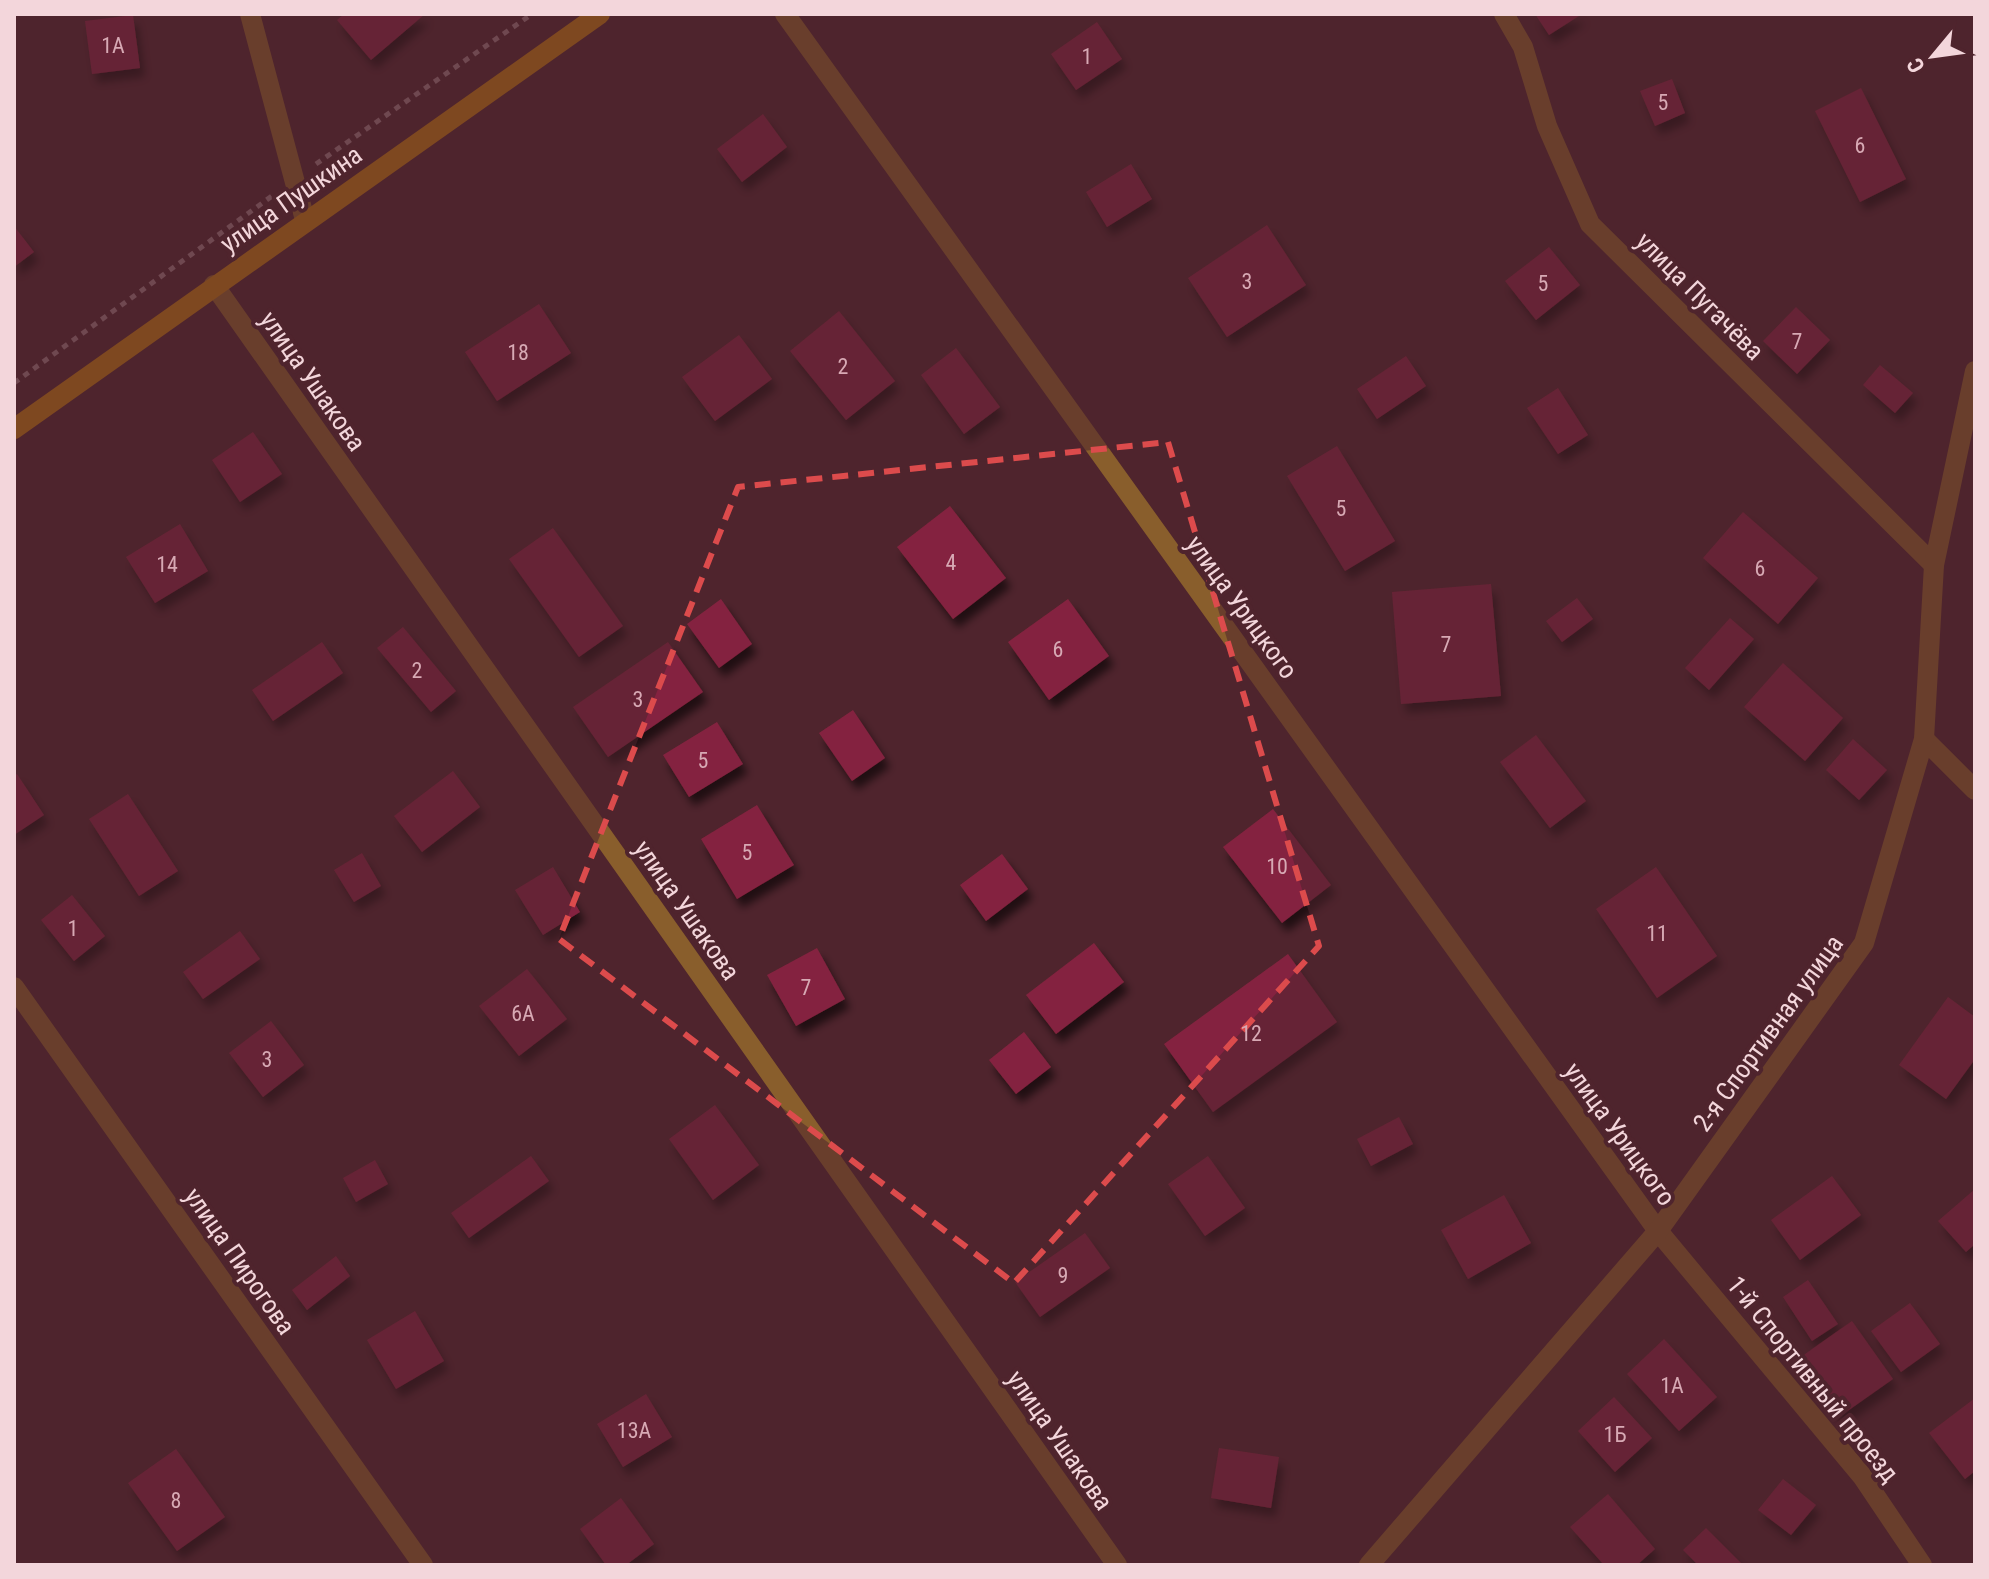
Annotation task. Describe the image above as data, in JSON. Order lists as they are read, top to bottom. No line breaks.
{"streets":{"main road":["улица Пушкина"],"street":["улица Пугачёва","улица Ушакова","улица Урицкого","2-я Спортивная улица","улица Пирогова","1-й Спортивный проезд"]},"crossings":[["улица Пушкина","улица Ушакова"],["улица Пугачёва","2-я Спортивная улица"],["улица Урицкого","2-я Спортивная улица"],["улица Урицкого","1-й Спортивный проезд"],["2-я Спортивная улица","1-й Спортивный проезд"]],"house_numbers":["1А","1","5","6","3","5","7","18","2","5","4","14","6","7","6","2","3","5","5","10","1","11","7","6А","12","3","9","1А","13А","1Б","8"],"north":"bottom left"}
